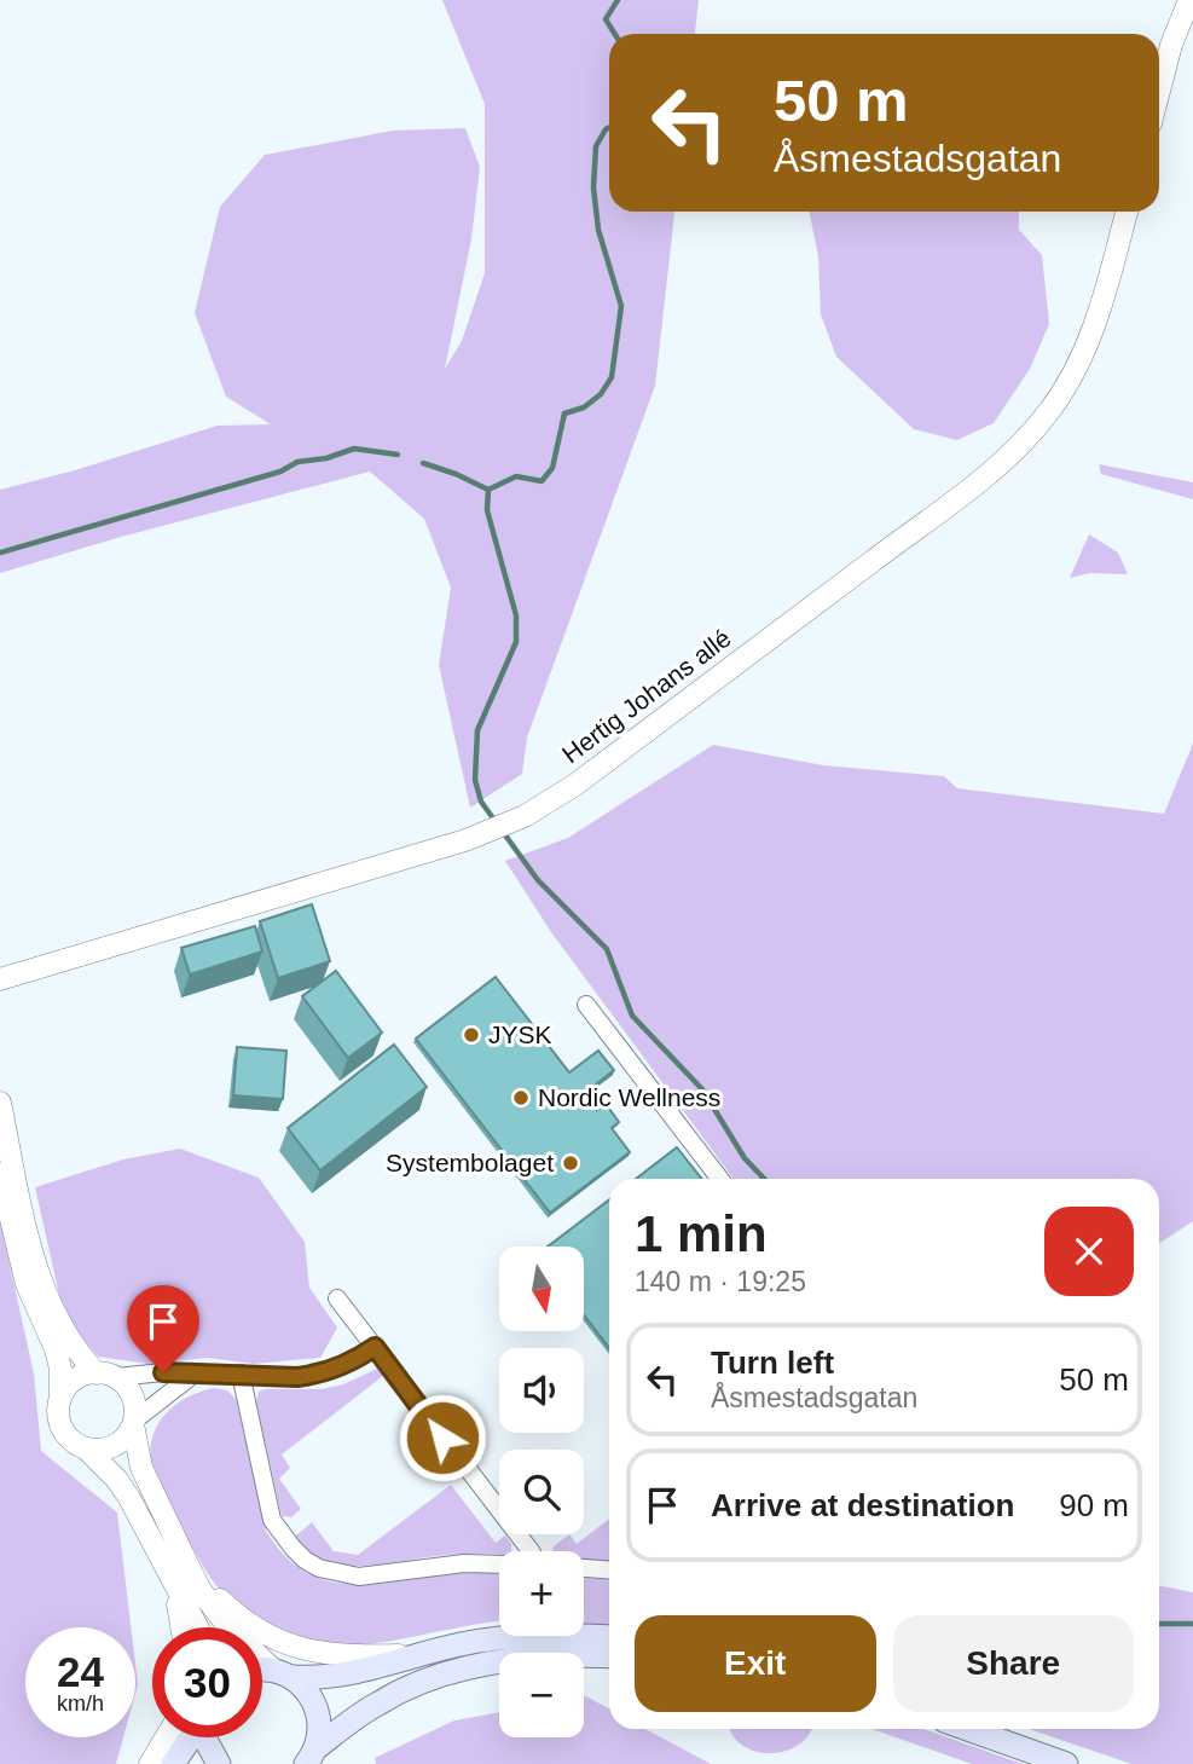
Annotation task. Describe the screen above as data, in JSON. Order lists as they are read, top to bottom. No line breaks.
{"streets":{"street":["Hertig Johans allé"]},"places":["JYSK","Nordic Wellness","Systembolaget"],"north":"bottom","page":{"turn":["50 m","Åsmestadsgatan"],"heading":["1 min","140 m · 19:25"],"map_buttons":["+","−"],"list":[{"name":"Turn left","note":"Åsmestadsgatan","value":"50 m"},{"name":"Arrive at destination","value":"90 m"}],"buttons":["Exit","Share"],"speed":"24 km/h","limit":"30"}}
